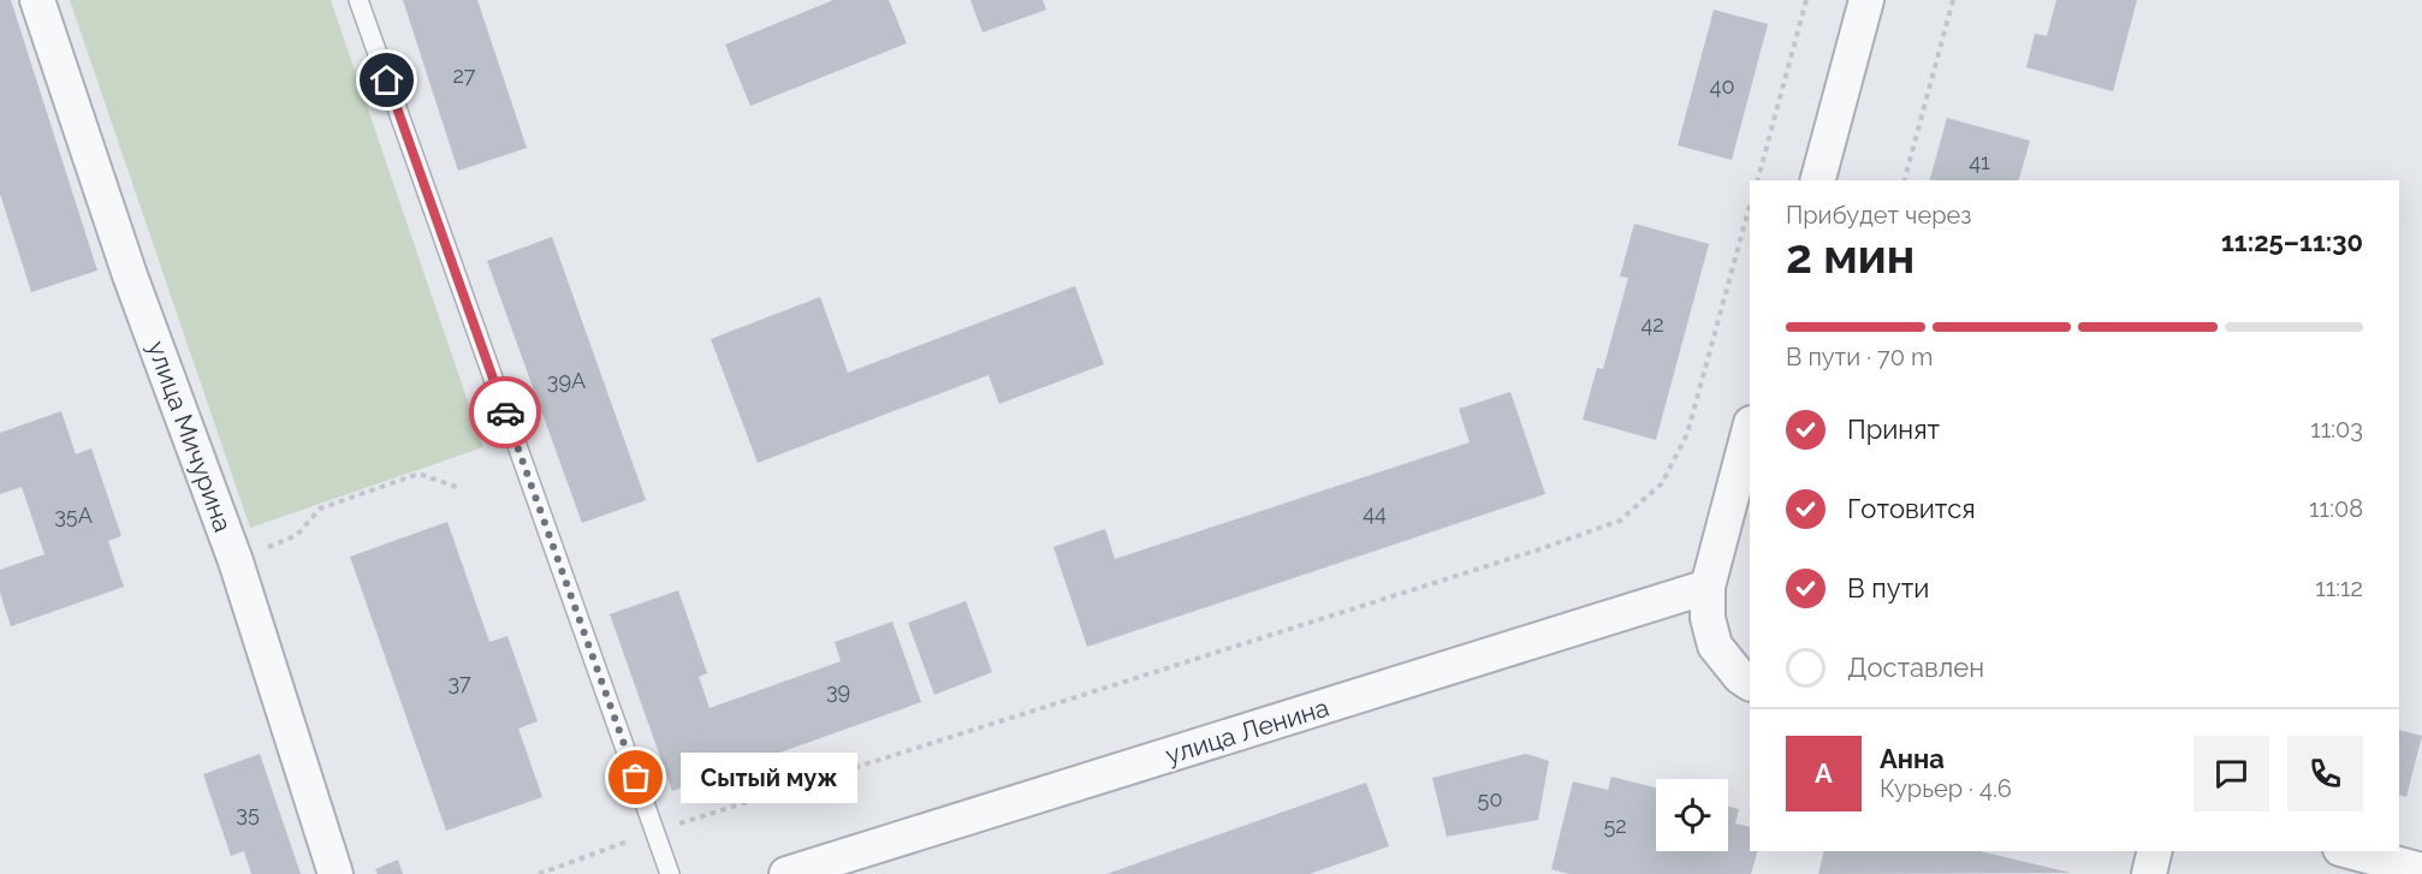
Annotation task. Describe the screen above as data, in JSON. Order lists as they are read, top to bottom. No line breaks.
{"streets":{"street":["улица Мичурина","улица Ленина"]},"places":["Сытый муж"],"house_numbers":["27","40","41","42","39А","44","35А","37","39","50","35","52"],"page":{"heading":["2 мин","Прибудет через","11:25–11:30"],"panel":["Анна","Курьер · 4.6"],"bar":"В пути · 70 m","list":[["Принят","11:03"],["Готовится","11:08"],["В пути","11:12"],"Доставлен"],"round":"А","bubble":"Сытый муж"}}
